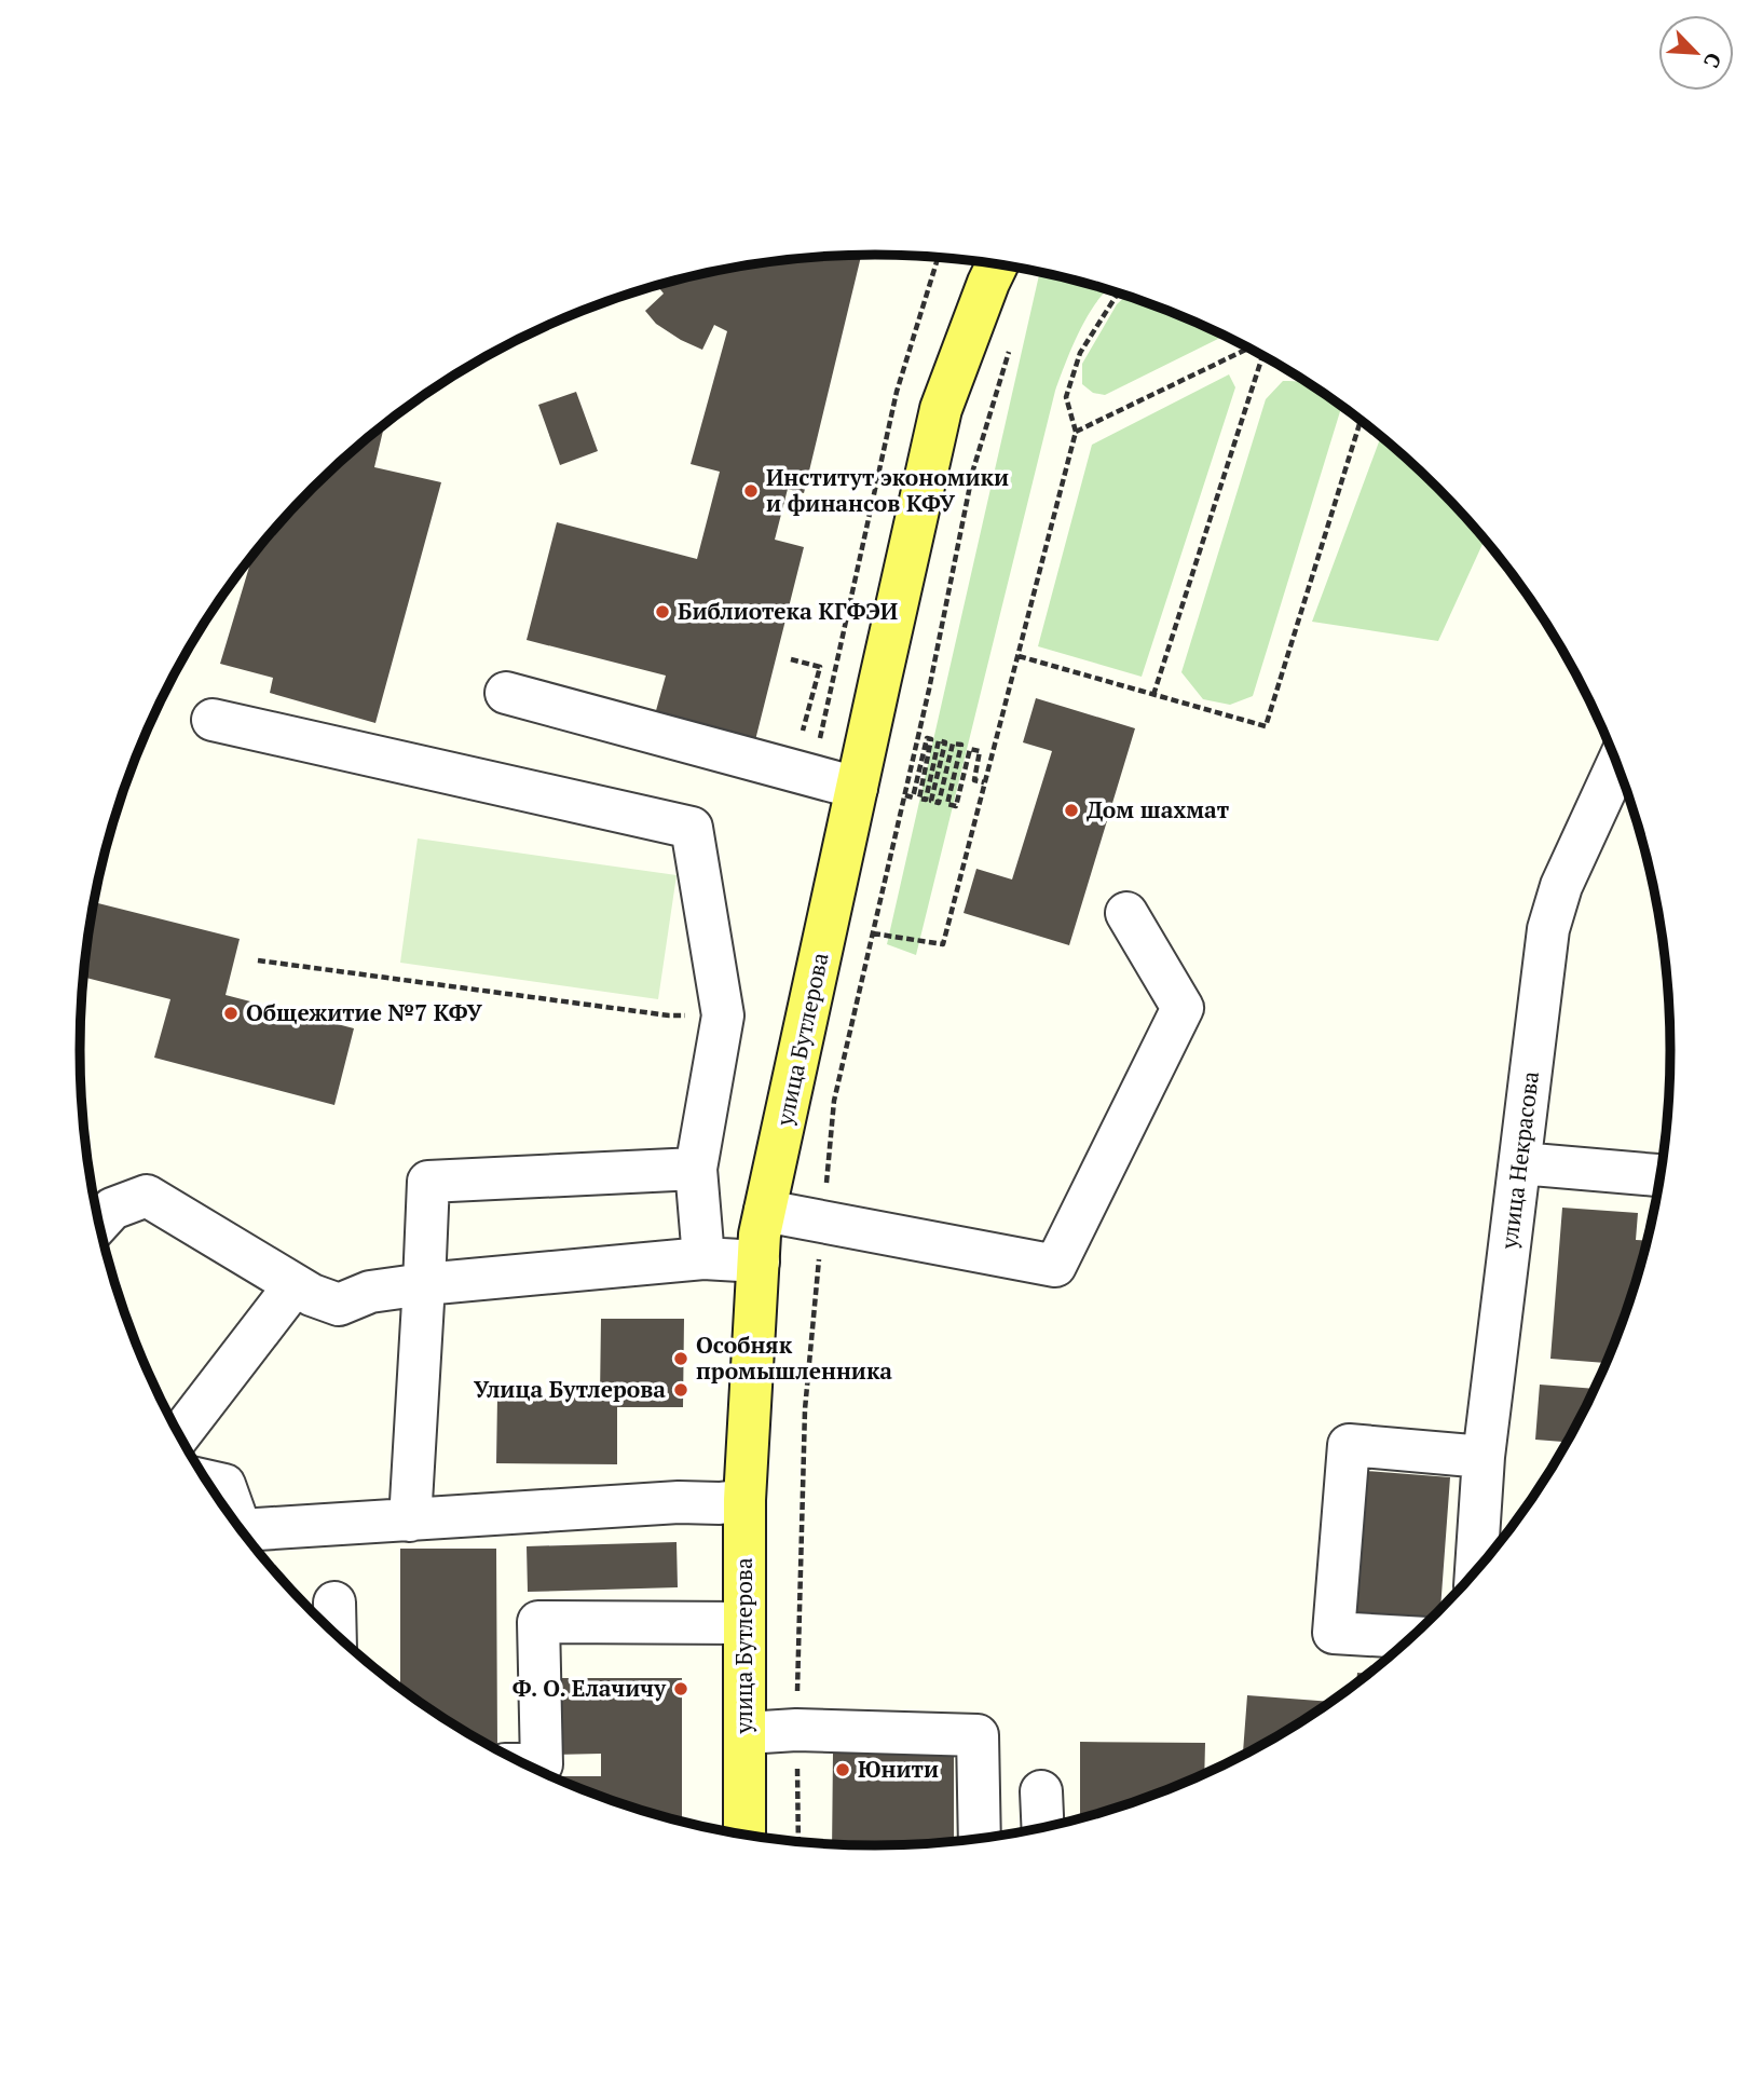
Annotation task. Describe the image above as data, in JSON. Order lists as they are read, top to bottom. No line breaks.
{"streets":{"main road":["улица Бутлерова"],"street":["улица Некрасова"]},"places":["Институт экономики и финансов КФУ","Библиотека КГФЭИ","Дом шахмат","Общежитие №7 КФУ","Особняк промышленника","Улица Бутлерова","Ф. О. Елачичу","Юнити"],"north":"bottom right"}
